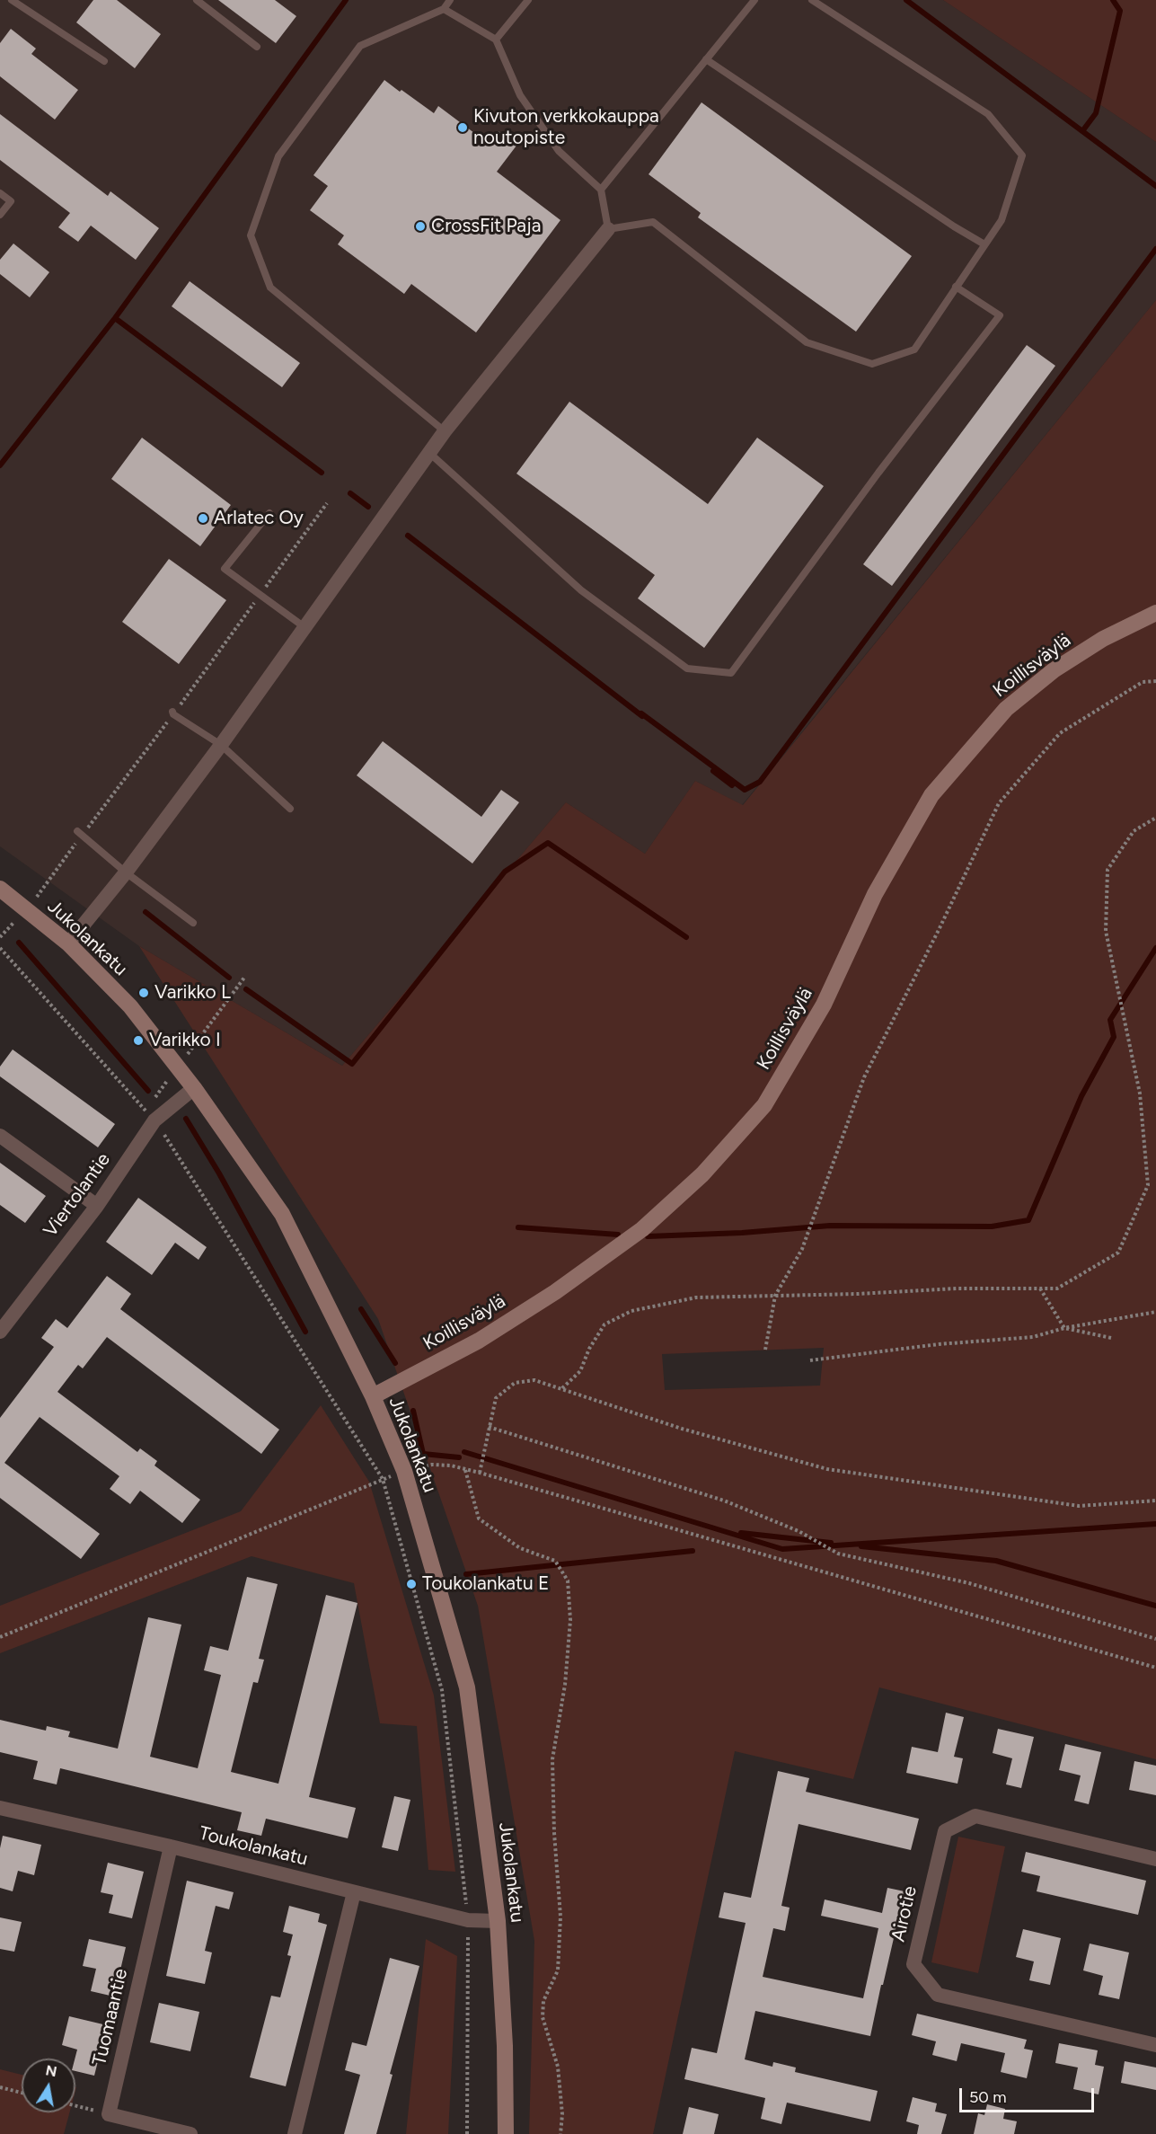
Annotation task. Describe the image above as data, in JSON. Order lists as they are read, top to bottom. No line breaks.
{"streets":{"main road":["Koillisväylä","Jukolankatu"],"street":["Viertolantie","Toukolankatu","Airotie","Tuomaantie"]},"crossings":[["Koillisväylä","Jukolankatu"],["Jukolankatu","Viertolantie"],["Jukolankatu","Toukolankatu"],["Toukolankatu","Tuomaantie"]],"places":["Kivuton verkkokauppa noutopiste","CrossFit Paja","Arlatec Oy","Varikko L","Varikko I","Toukolankatu E"],"scale_bar":"50 m","north":"top"}
